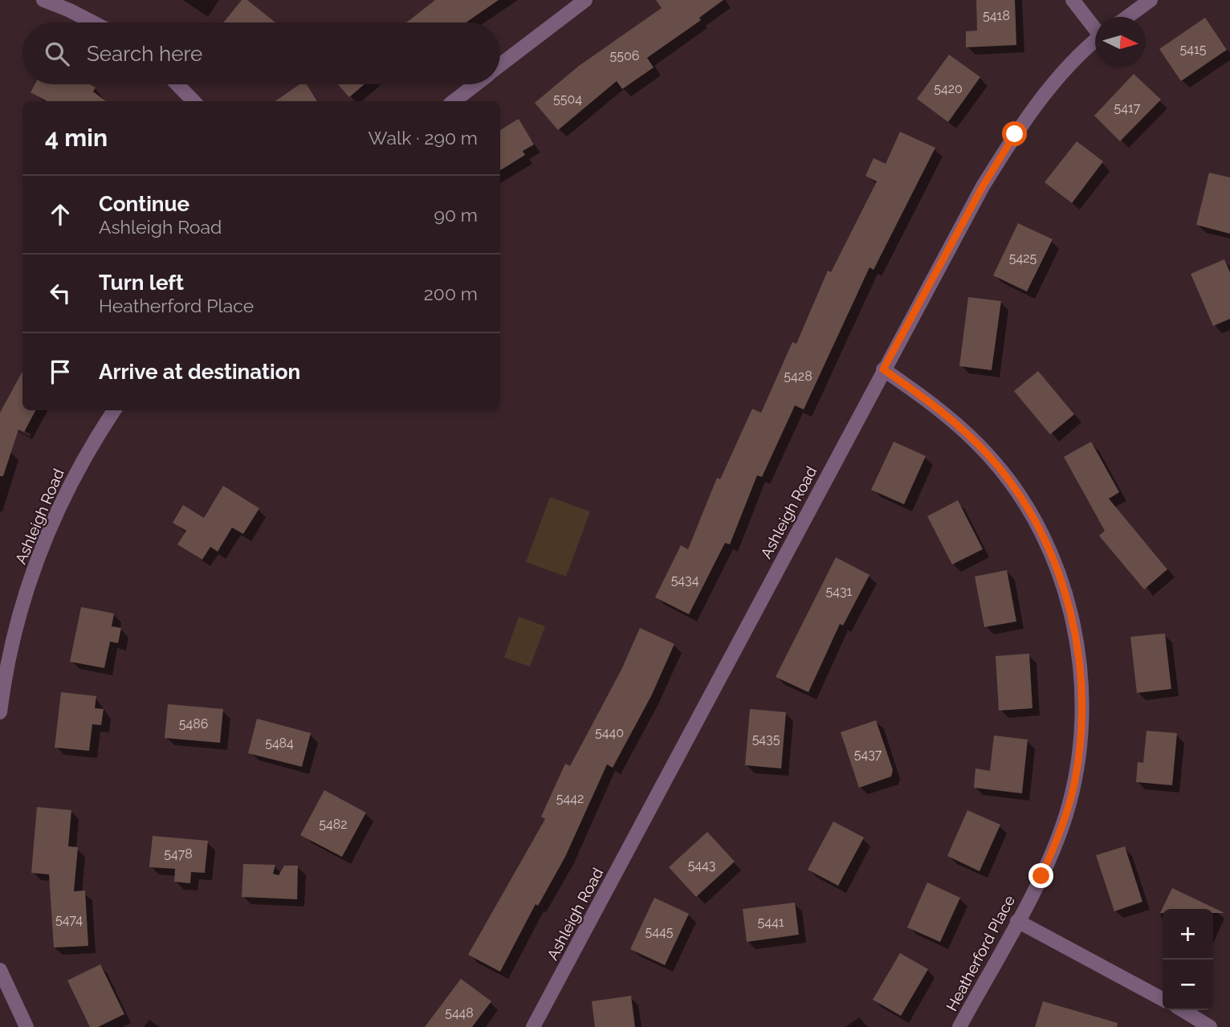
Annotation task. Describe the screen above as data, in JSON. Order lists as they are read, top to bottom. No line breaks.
{"streets":{"street":["Ashleigh Road","Heatherford Place"]},"crossings":[["Ashleigh Road","Heatherford Place"]],"house_numbers":["5418","5415","5506","5420","5504","5417","5425","5428","5434","5431","5486","5440","5435","5484","5437","5442","5482","5478","5443","5474","5441","5445","5448"],"north":"right","page":{"search":"Search here","heading":["4 min","Walk · 290 m"],"list":[["Continue","Ashleigh Road","90 m"],["Turn left","Heatherford Place","200 m"],"Arrive at destination"],"map_buttons":["+","−"]}}
